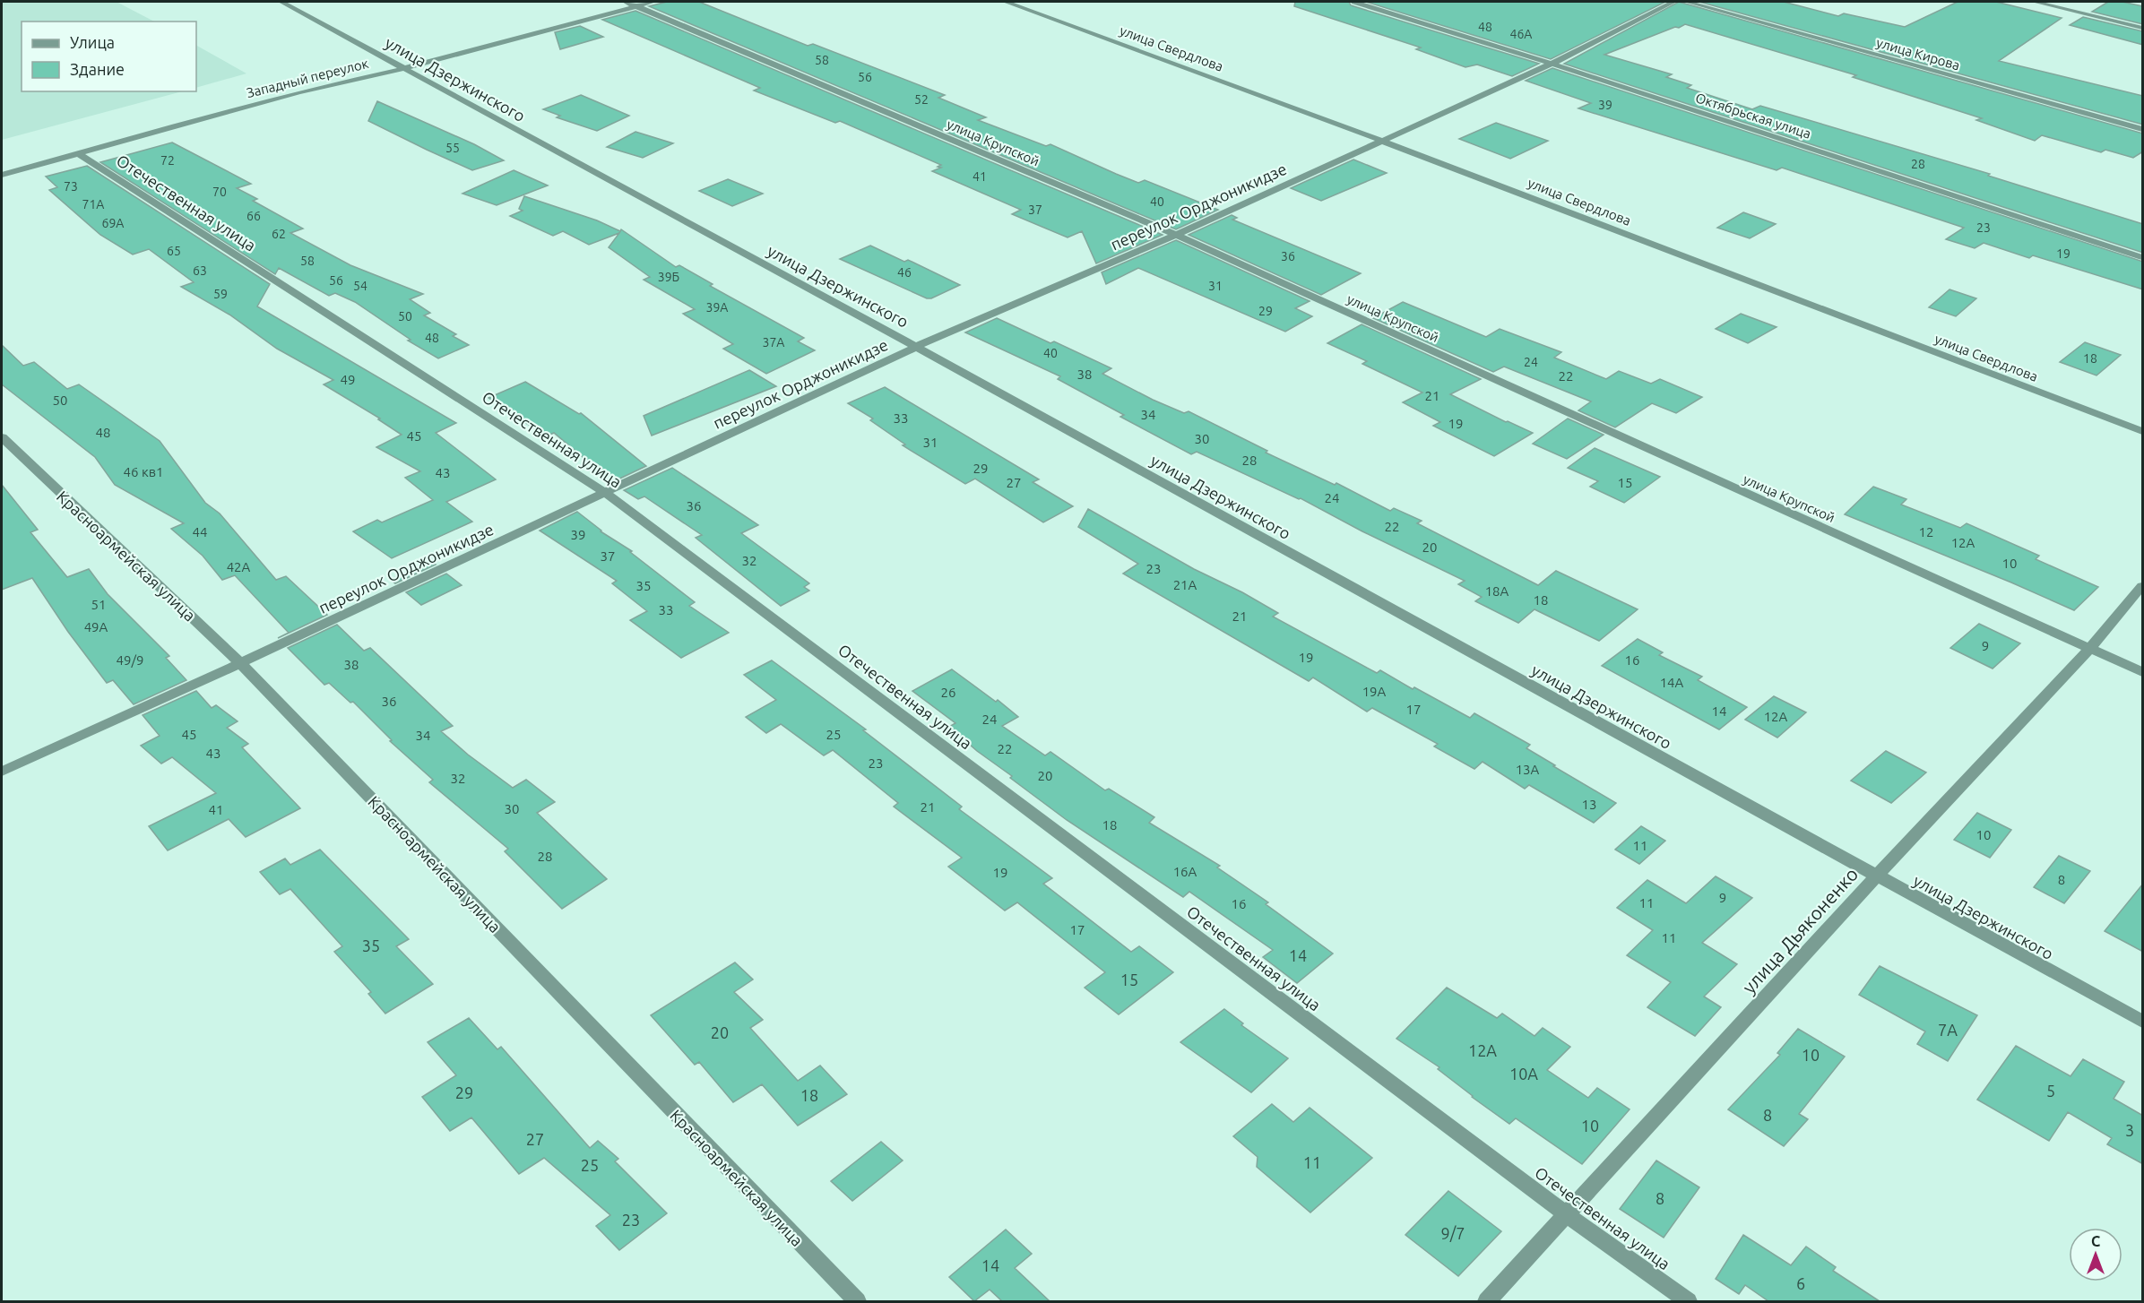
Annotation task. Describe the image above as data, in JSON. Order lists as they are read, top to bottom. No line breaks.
{"streets":{"street":["улица Свердлова","улица Кирова","Западный переулок","улица Дзержинского","Октябрьская улица","улица Крупской","Отечественная улица","переулок Орджоникидзе","Красноармейская улица","улица Дьяконенко"]},"crossings":[["улица Свердлова","переулок Орджоникидзе"],["Западный переулок","улица Дзержинского"],["Западный переулок","улица Крупской"],["Западный переулок","Отечественная улица"],["улица Дзержинского","переулок Орджоникидзе"],["улица Дзержинского","улица Дьяконенко"],["Октябрьская улица","переулок Орджоникидзе"],["улица Крупской","переулок Орджоникидзе"],["улица Крупской","улица Дьяконенко"],["Отечественная улица","переулок Орджоникидзе"],["Отечественная улица","улица Дьяконенко"],["переулок Орджоникидзе","Красноармейская улица"]],"house_numbers":["48","46А","58","56","52","39","55","72","28","41","73","70","40","71А","37","66","69А","23","62","65","19","36","58","63","46","39Б","56","54","31","59","39А","29","50","48","37А","40","18","24","38","22","49","21","50","34","33","19","48","45","30","31","28","29","46 кв1","43","27","15","24","36","22","44","12","39","12А","20","37","32","10","42А","23","21А","35","18А","18","51","33","21","49А","9","19","49/9","16","38","14А","19А","26","36","17","14","12А","24","45","25","34","22","43","23","13А","20","32","13","21","30","41","18","10","11","28","16А","19","8","9","11","16","17","11","35","14","15","7А","20","12А","10","10А","5","29","18","8","10","3","27","11","25","8","23","9/7","14","6"],"legend":["Улица","Здание"],"north":"top"}
